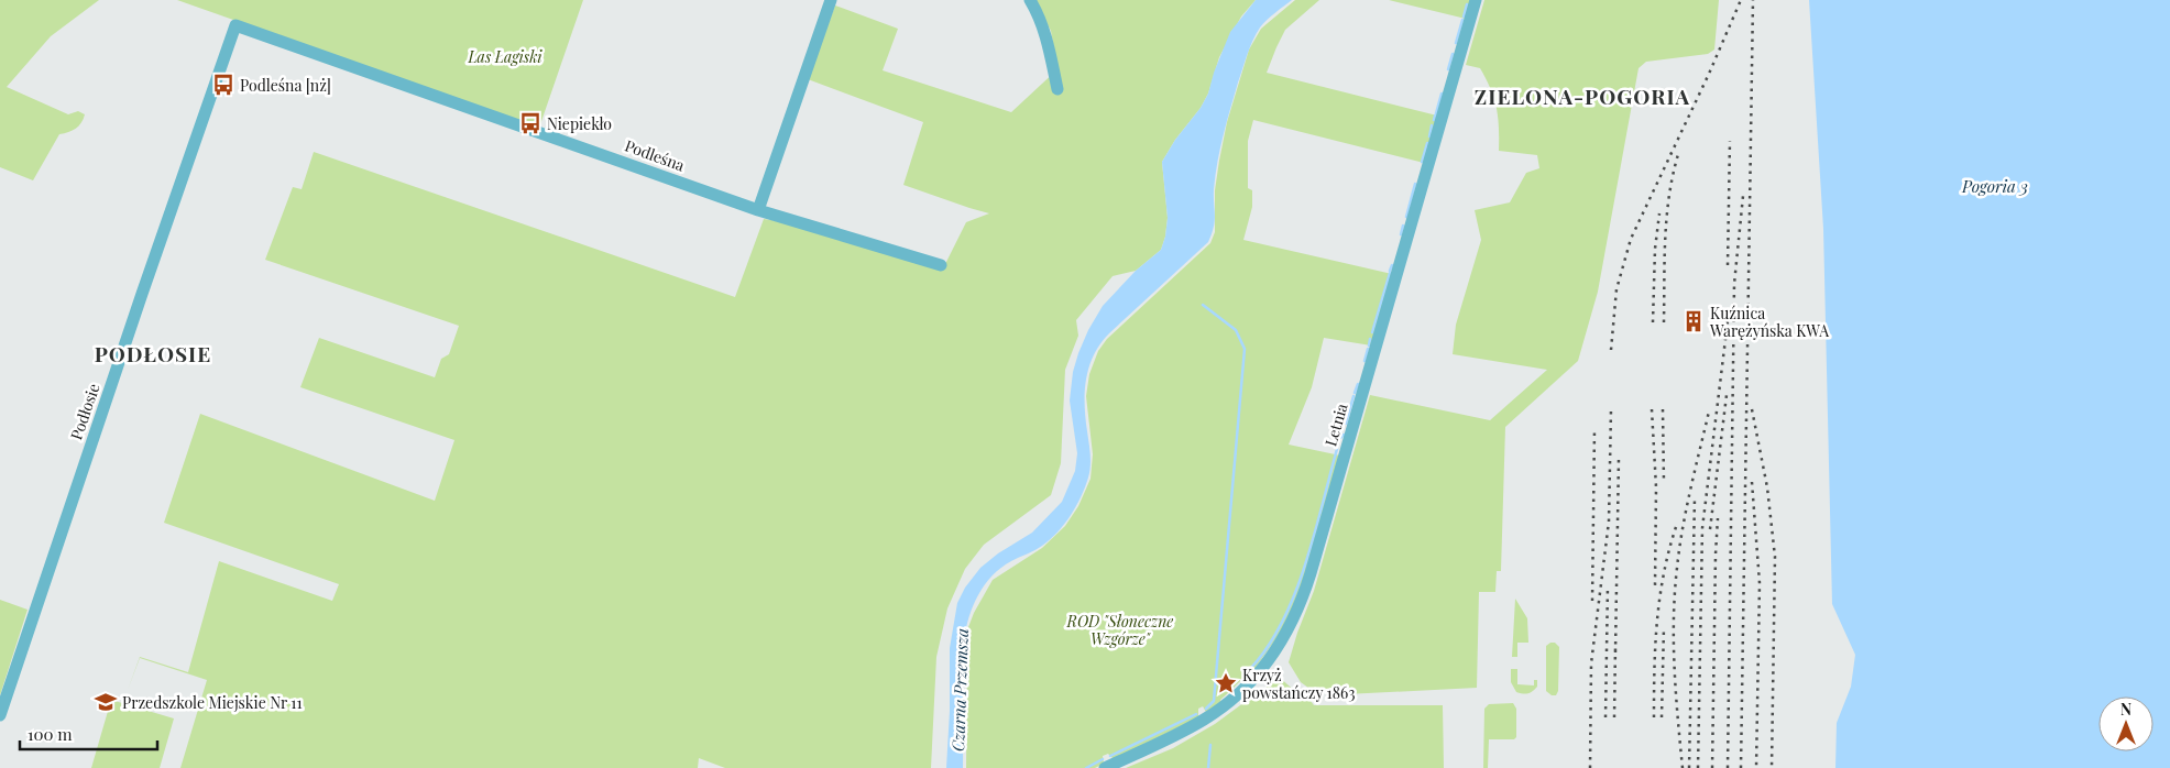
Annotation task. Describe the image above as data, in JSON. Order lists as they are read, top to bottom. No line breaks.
{"streets":{"street":["Podleśna","Podłosie","Letnia"]},"crossings":[["Podleśna","Podłosie"]],"districts":["ZIELONA-POGORIA","PODŁOSIE"],"water":["Pogoria 3","Czarna Przemsza"],"parks":["Las Łagiski","ROD \"Słoneczne Wzgórze\""],"places":{"bus stop":["Podleśna [nż]","Niepiekło"],"building":["Kuźnica Warężyńska KWA"],"place":["Krzyż powstańczy 1863"],"school or university":["Przedszkole Miejskie Nr 11"]},"scale_bar":"100 m","north":"top"}
